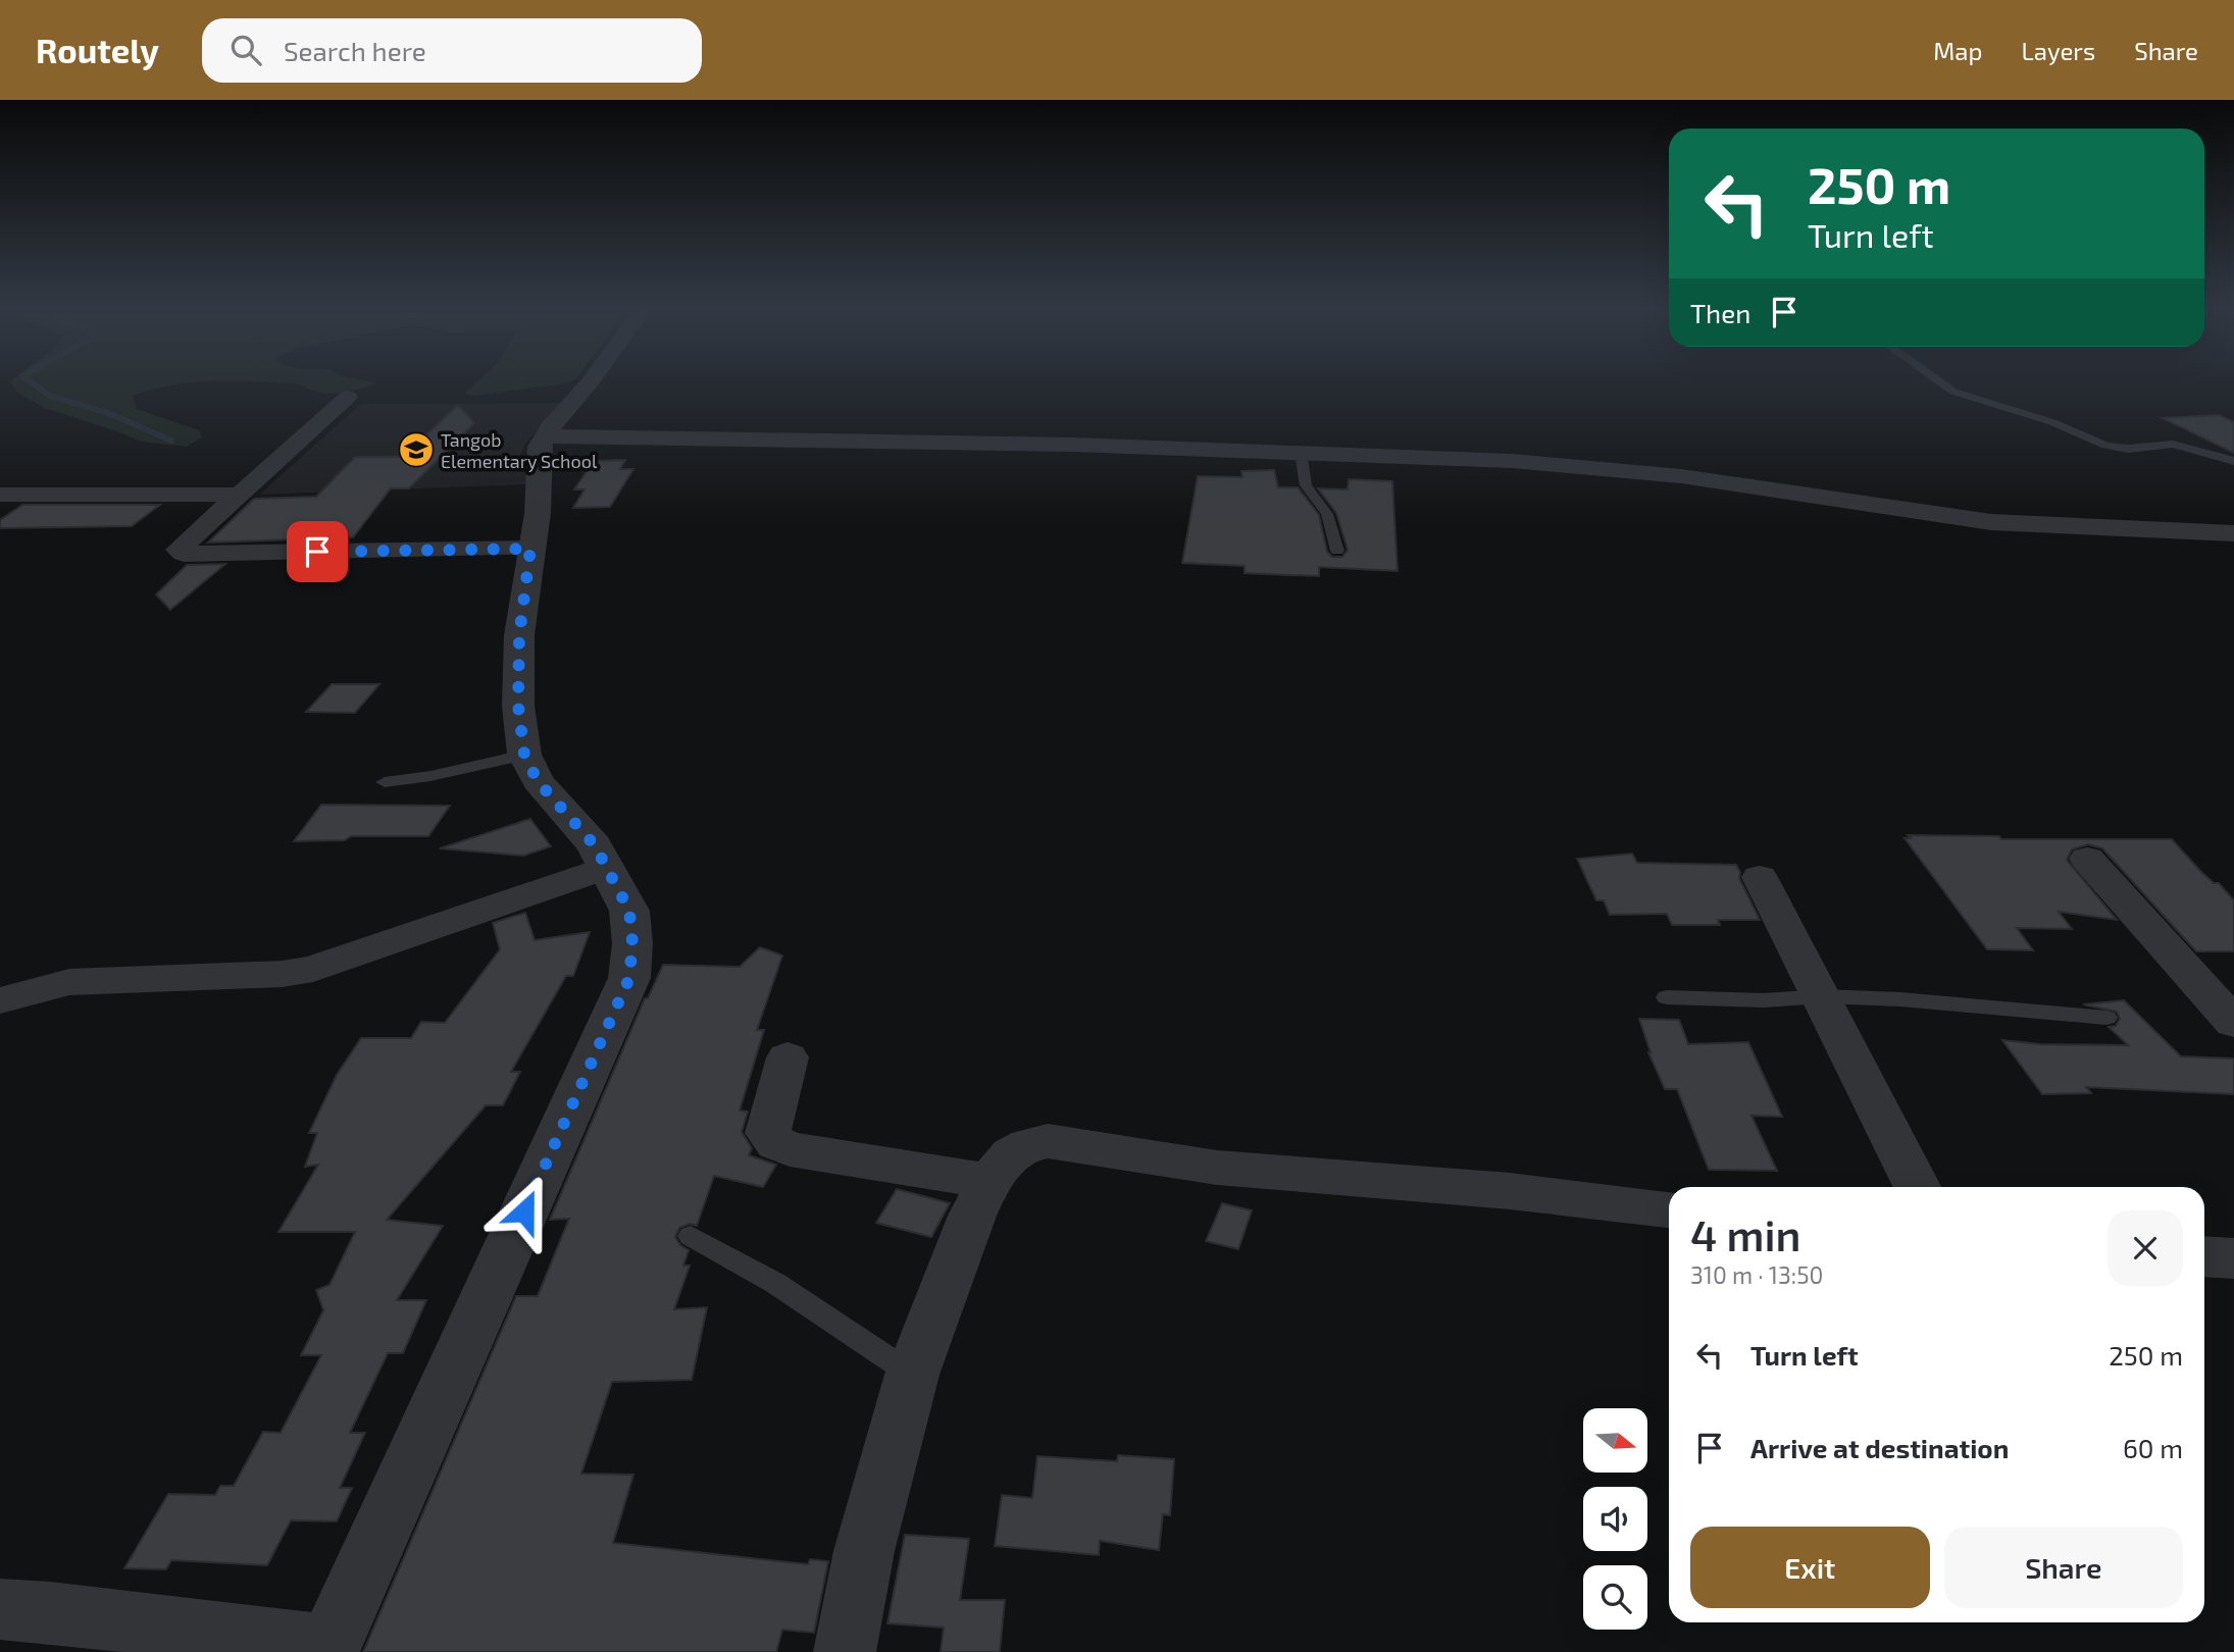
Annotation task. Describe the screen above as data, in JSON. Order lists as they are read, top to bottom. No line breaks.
{"places":{"school or university":["Tangob Elementary School"]},"north":"right","page":{"header":"Routely","search":"Search here","nav":["Map","Layers","Share"],"turn":["250 m","Turn left"],"then":"Then","heading":["4 min","310 m · 13:50"],"list":[{"name":"Turn left","value":"250 m"},{"name":"Arrive at destination","value":"60 m"}],"buttons":["Exit","Share"]}}
